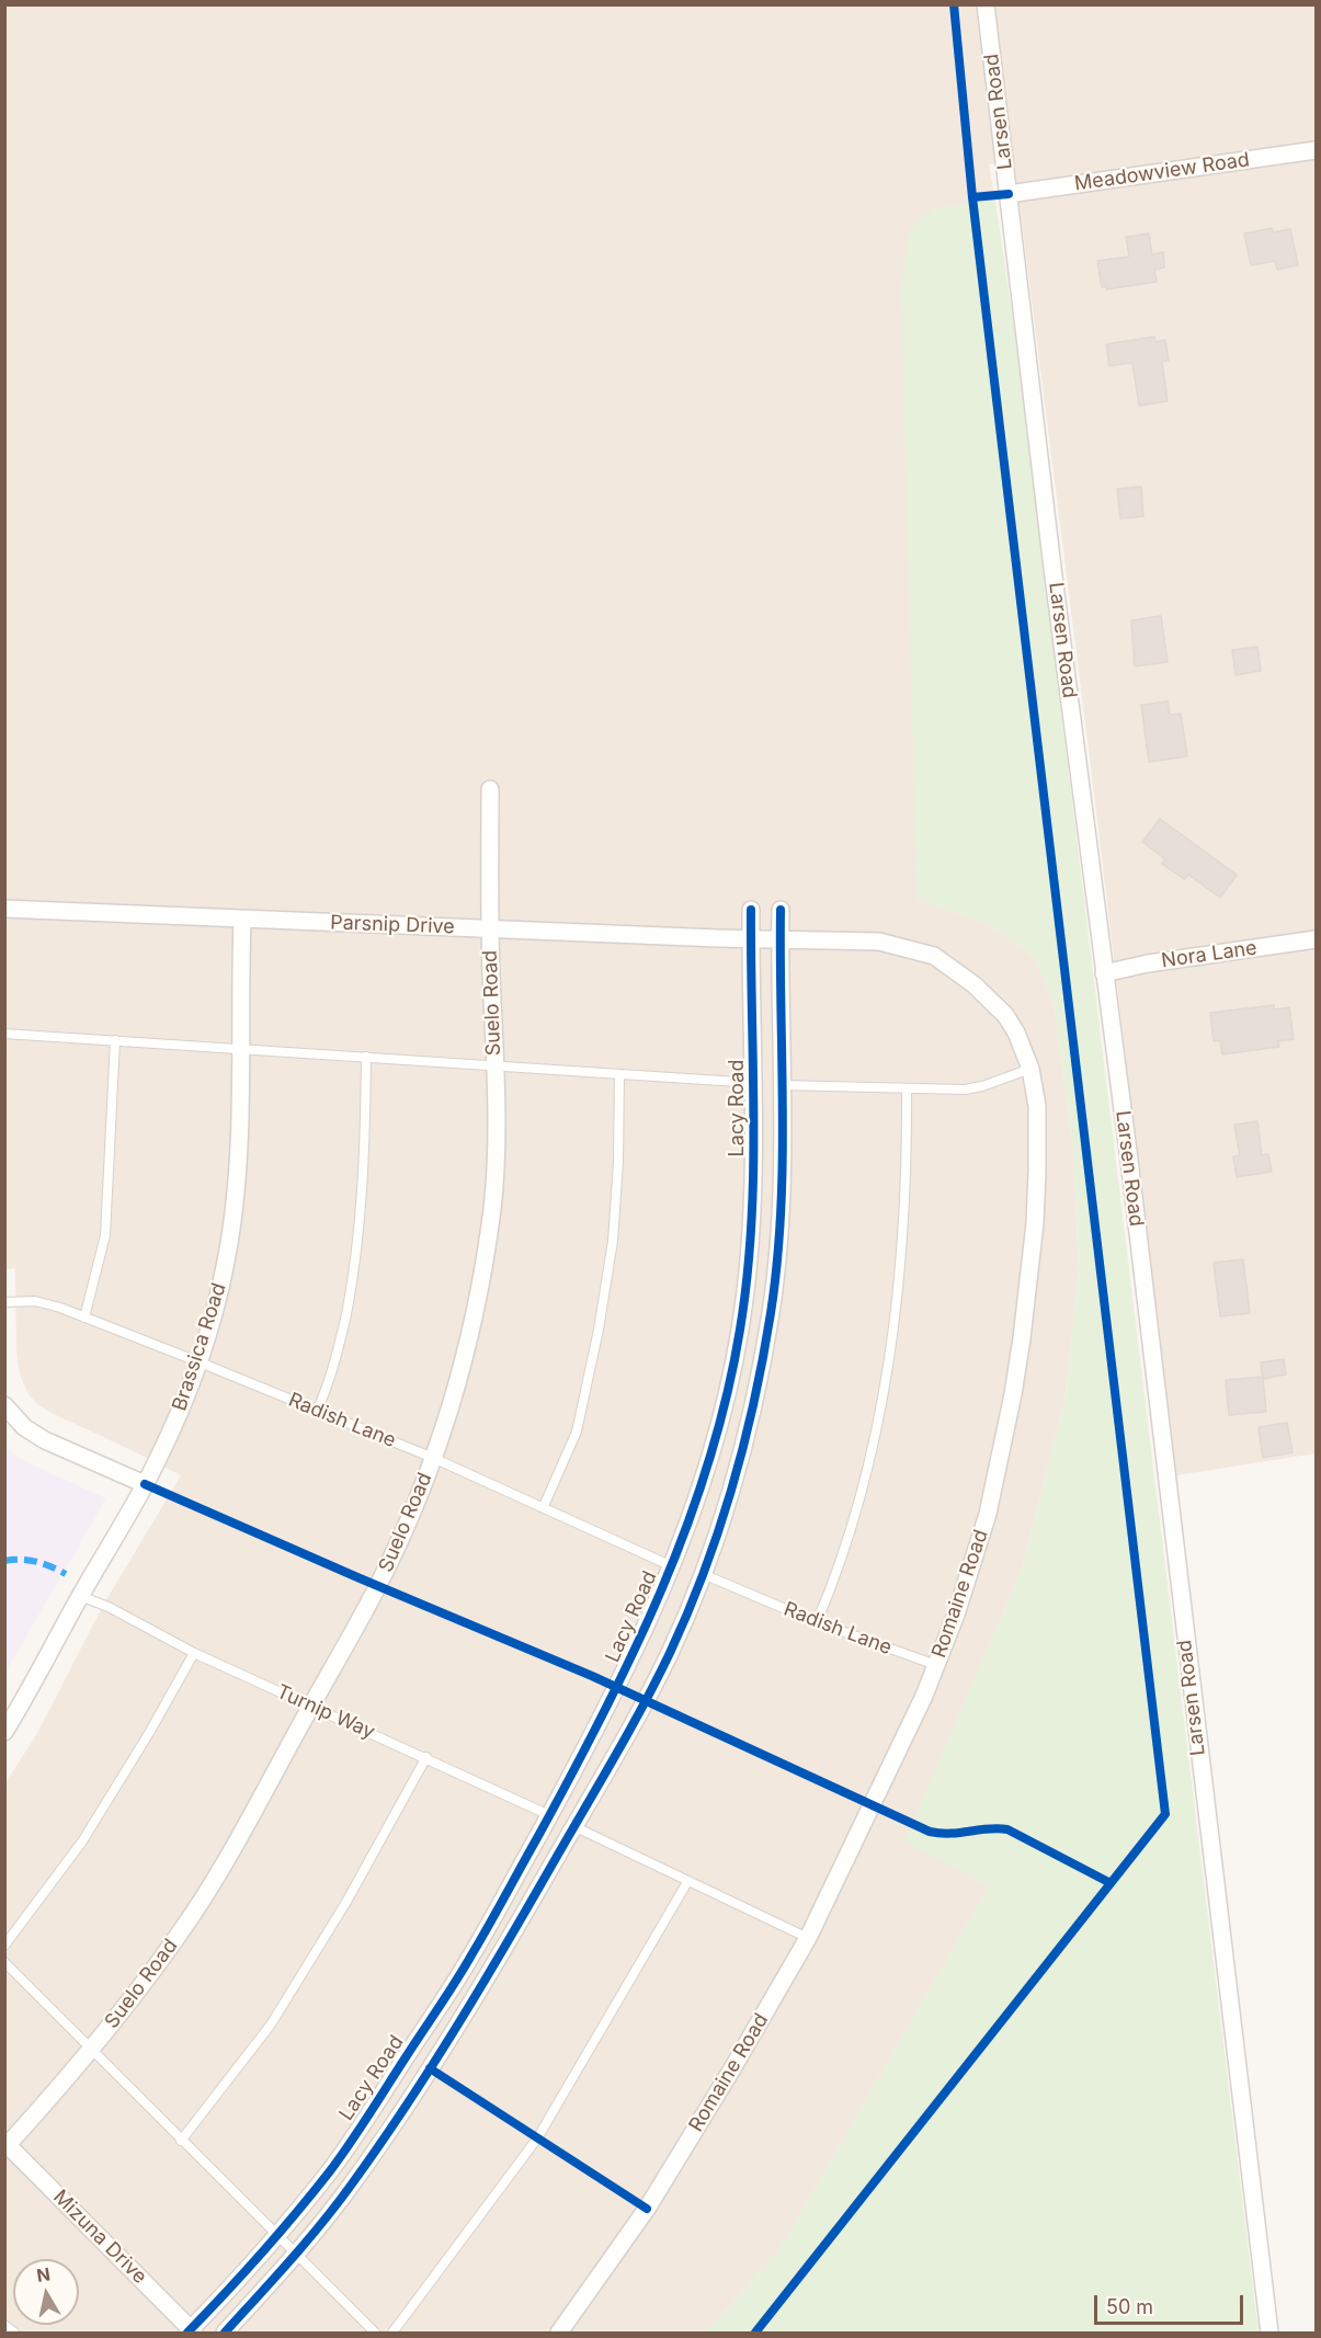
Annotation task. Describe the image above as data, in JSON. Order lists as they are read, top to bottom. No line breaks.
{"streets":{"street":["Larsen Road","Meadowview Road","Parsnip Drive","Nora Lane","Suelo Road","Lacy Road","Brassica Road","Romaine Road","Mizuna Drive"],"lane":["Radish Lane","Turnip Way"]},"crossings":[["Larsen Road","Meadowview Road"],["Larsen Road","Nora Lane"],["Parsnip Drive","Suelo Road"],["Parsnip Drive","Lacy Road"],["Parsnip Drive","Brassica Road"],["Parsnip Drive","Romaine Road"],["Suelo Road","Radish Lane"],["Suelo Road","Turnip Way"],["Suelo Road","Mizuna Drive"],["Lacy Road","Radish Lane"],["Lacy Road","Turnip Way"],["Lacy Road","Mizuna Drive"],["Brassica Road","Radish Lane"],["Brassica Road","Turnip Way"],["Radish Lane","Romaine Road"]],"scale_bar":"50 m","north":"top"}
